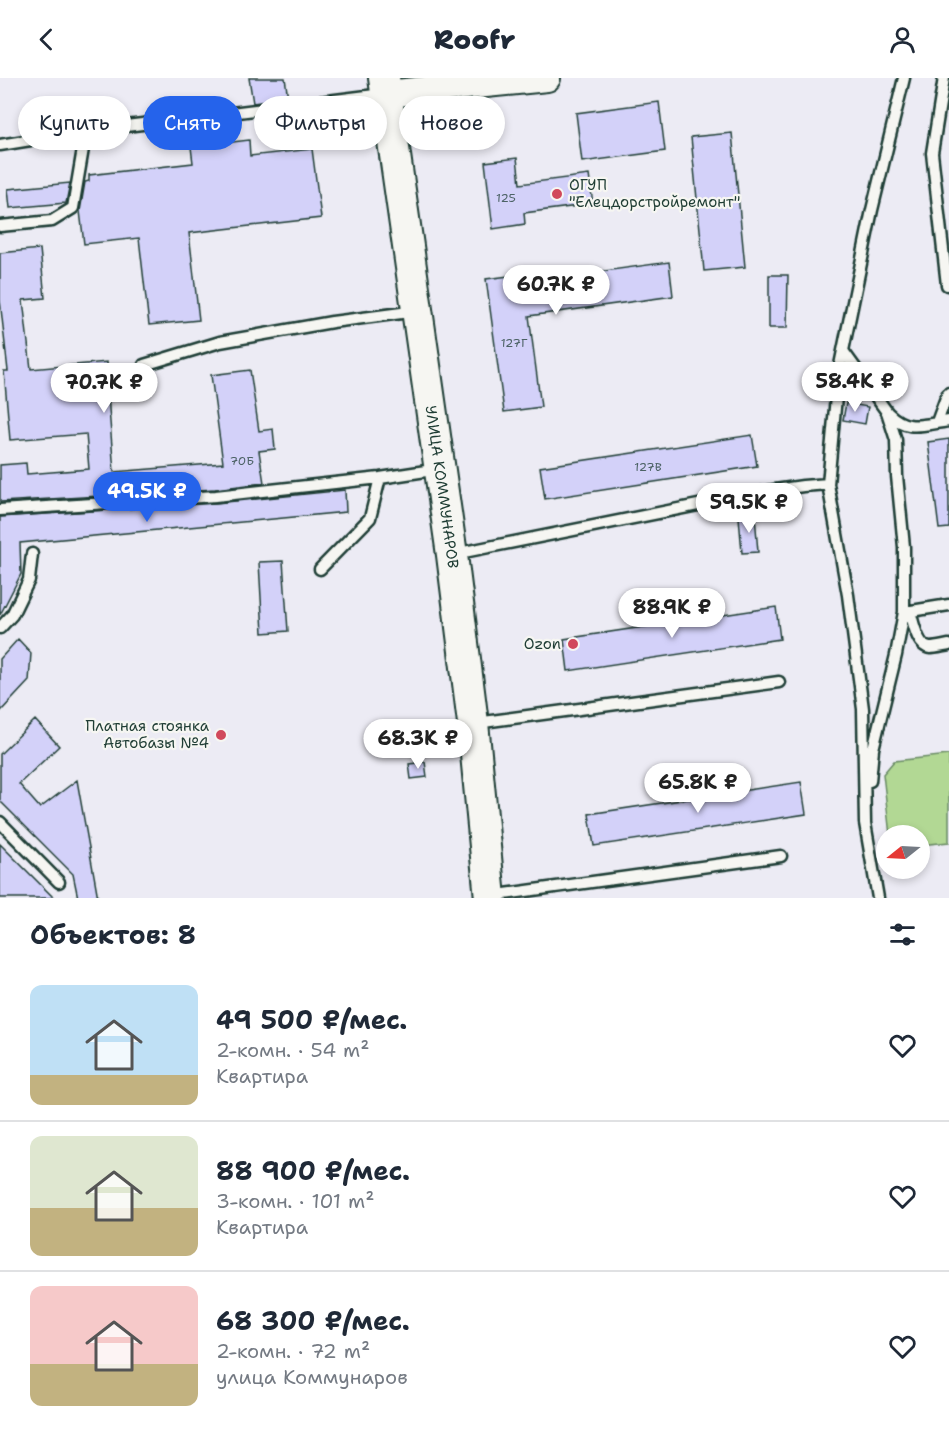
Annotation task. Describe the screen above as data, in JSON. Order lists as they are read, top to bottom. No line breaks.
{"streets":{"main road":["УЛИЦА КОММУНАРОВ"]},"places":["ОГУП \"Елецдорстройремонт\"","Ozon","Платная стоянка Автобазы №4"],"house_numbers":["125","127Г","70Б","127В"],"north":"left","page":{"header":"Roofr","chip":["Купить","Снять","Фильтры","Новое"],"price":["60.7K ₽","58.4K ₽","70.7K ₽","49.5K ₽","59.5K ₽","88.9K ₽","68.3K ₽","65.8K ₽"],"heading":"Объектов: 8","list":[{"name":"49 500 ₽/мес.","note":"2-комн. · 54 m² · Квартира"},{"name":"88 900 ₽/мес.","note":"3-комн. · 101 m² · Квартира"},{"name":"68 300 ₽/мес.","note":"2-комн. · 72 m² · улица Коммунаров"}]}}
